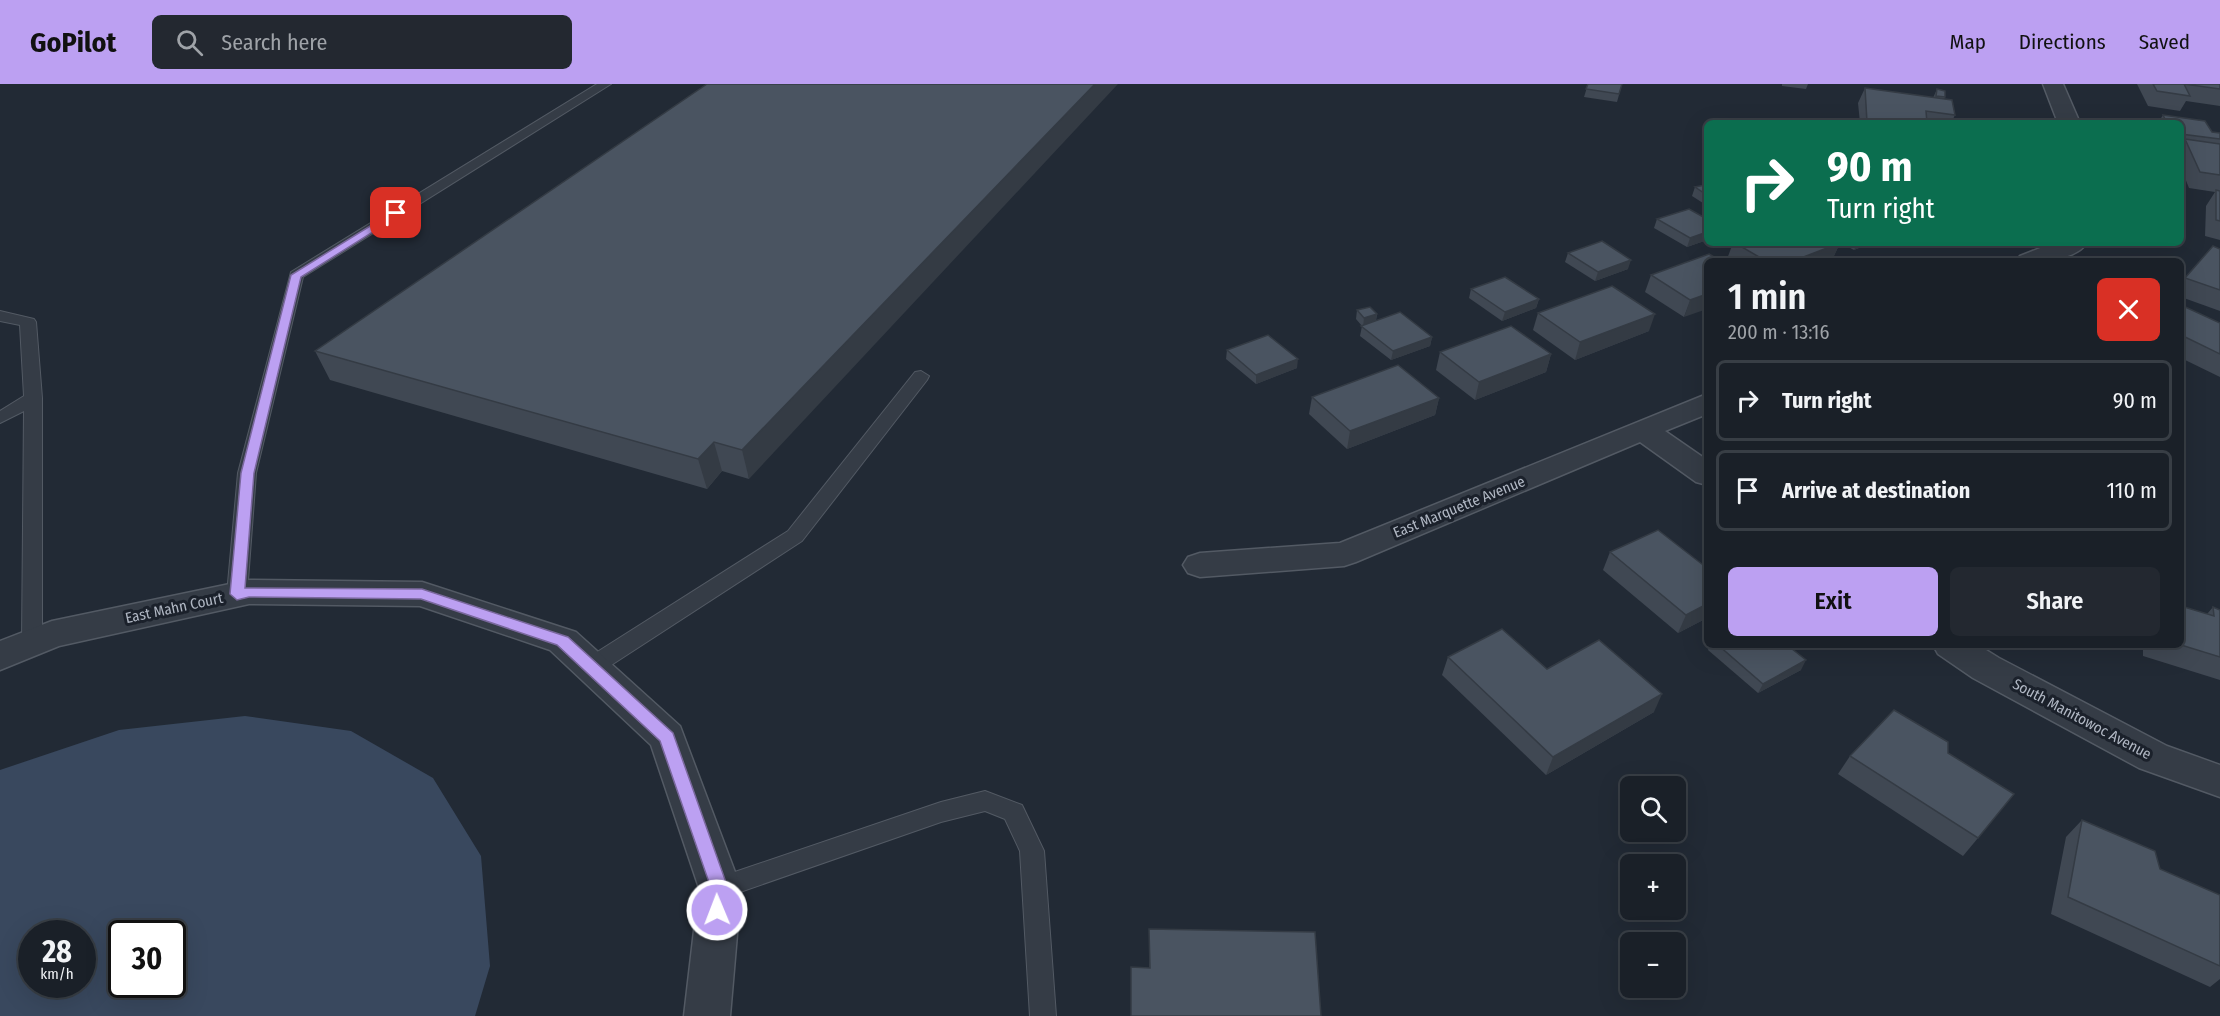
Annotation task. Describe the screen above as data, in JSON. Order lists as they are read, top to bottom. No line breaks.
{"streets":{"street":["East Marquette Avenue","East Mahn Court","South Manitowoc Avenue"]},"page":{"header":"GoPilot","search":"Search here","nav":["Map","Directions","Saved"],"turn":["90 m","Turn right"],"heading":["1 min","200 m · 13:16"],"list":[{"name":"Turn right","value":"90 m"},{"name":"Arrive at destination","value":"110 m"}],"buttons":["Exit","Share"],"map_buttons":["+","−"],"speed":"28 km/h","limit":"30"}}
